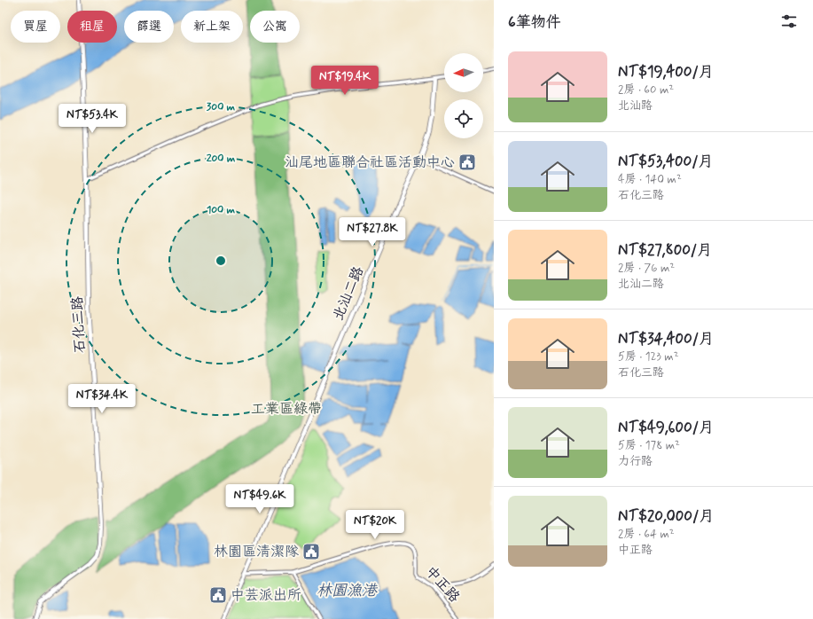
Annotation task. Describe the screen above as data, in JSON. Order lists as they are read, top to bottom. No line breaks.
{"streets":{"street":["北汕二路","石化三路","中正路"]},"crossings":[["北汕二路","中正路"]],"water":["林園漁港"],"parks":["工業區綠帶"],"places":{"public building":["汕尾地區聯合社區活動中心","林園區清潔隊","中芸派出所"]},"north":"left","page":{"heading":"6筆物件","chip":["買屋","租屋","篩選","新上架","公寓"],"list":[{"name":"NT$19,400/月","note":"2房 · 60 m² · 北汕路"},{"name":"NT$53,400/月","note":"4房 · 140 m² · 石化三路"},{"name":"NT$27,800/月","note":"2房 · 76 m² · 北汕二路"},{"name":"NT$34,400/月","note":"5房 · 123 m² · 石化三路"},{"name":"NT$49,600/月","note":"5房 · 178 m² · 力行路"},{"name":"NT$20,000/月","note":"2房 · 64 m² · 中正路"}],"price":["NT$19.4K","NT$53.4K","NT$27.8K","NT$34.4K","NT$49.6K","NT$20K"]},"rings":["300 m","200 m","100 m"]}
